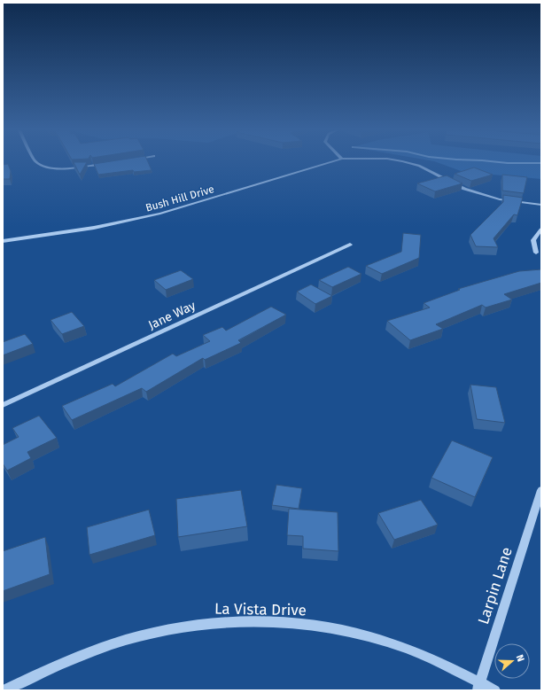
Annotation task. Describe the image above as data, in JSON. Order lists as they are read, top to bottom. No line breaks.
{"streets":{"street":["Bush Hill Drive","Jane Way","Larpin Lane","La Vista Drive"]},"crossings":[["Larpin Lane","La Vista Drive"]],"north":"right"}
